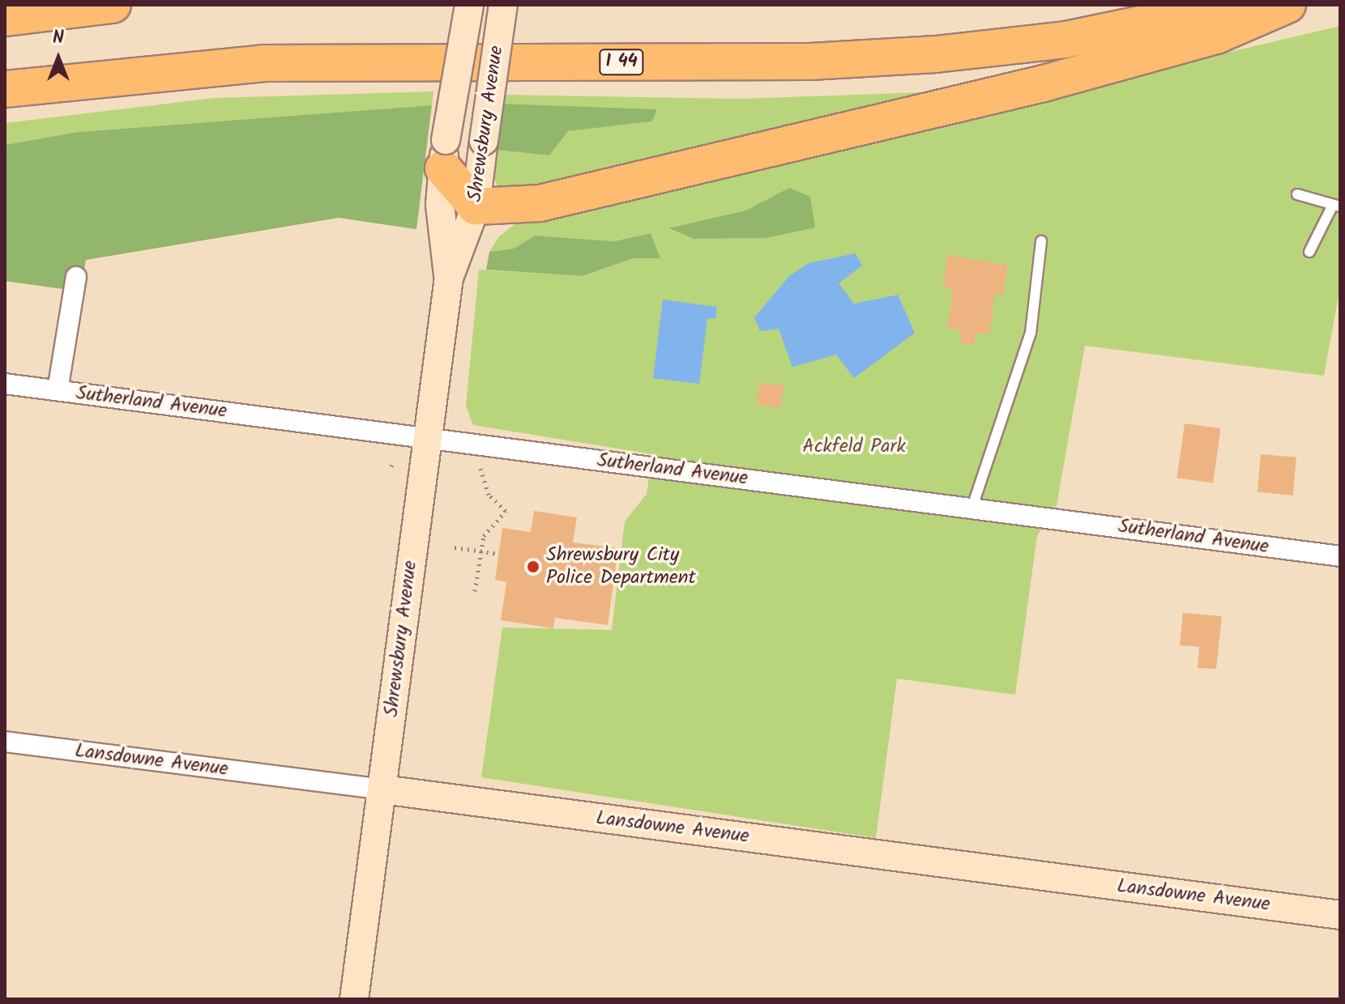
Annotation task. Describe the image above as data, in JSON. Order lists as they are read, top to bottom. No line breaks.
{"streets":{"highway":["I 44"],"main road":["Shrewsbury Avenue","Lansdowne Avenue"],"street":["Sutherland Avenue"]},"crossings":[["Shrewsbury Avenue","Sutherland Avenue"],["Shrewsbury Avenue","Lansdowne Avenue"]],"parks":["Ackfeld Park"],"places":["Shrewsbury City Police Department"],"north":"top"}
